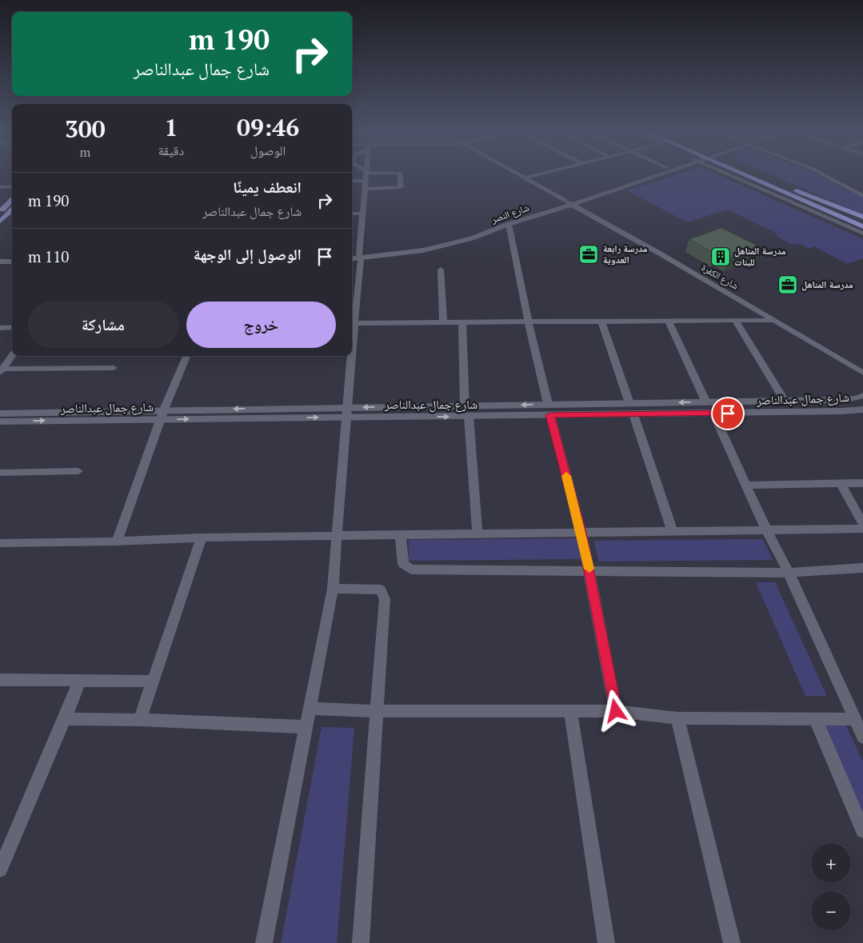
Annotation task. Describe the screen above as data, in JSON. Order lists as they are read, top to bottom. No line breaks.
{"streets":{"street":["شارع النصر","شارع الكفرة","شارع جمال عبدالناصر"]},"crossings":[["شارع النصر","شارع الكفرة"]],"places":{"office":["مدرسة رابعة العدوية","مدرسة المناهل"],"building":["مدرسة المناهل للبنات"]},"page":{"turn":["190 m","شارع جمال عبدالناصر"],"eta":["09:46","الوصول","1","دقيقة","300","m"],"list":[{"name":"انعطف يمينًا","note":"شارع جمال عبدالناصر","value":"190 m"},{"name":"الوصول إلى الوجهة","value":"110 m"}],"buttons":["خروج","مشاركة"],"map_buttons":["+","−"]}}
